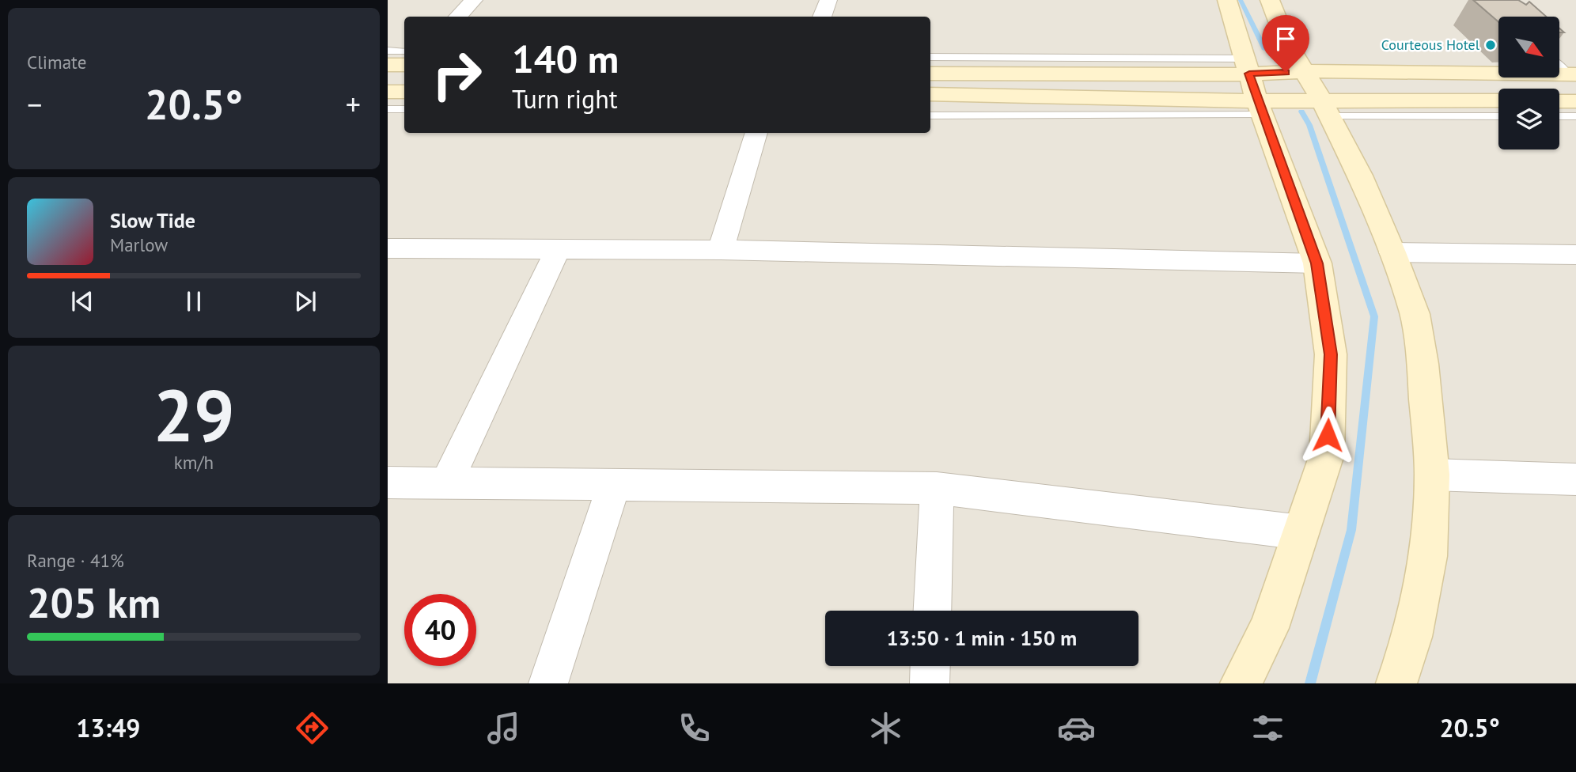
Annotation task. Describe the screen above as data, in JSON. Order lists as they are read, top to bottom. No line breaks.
{"places":["Courteous Hotel"],"north":"bottom right","page":{"tile":["Climate",["29","km/h"],["Range · 41%","205 km"]],"turn":["140 m","Turn right"],"heat":["−","20.5°","+"],"song":["Slow Tide","Marlow"],"limit":"40","trip":"13:50 · 1 min · 150 m","tabs":["13:49","20.5°"]}}
